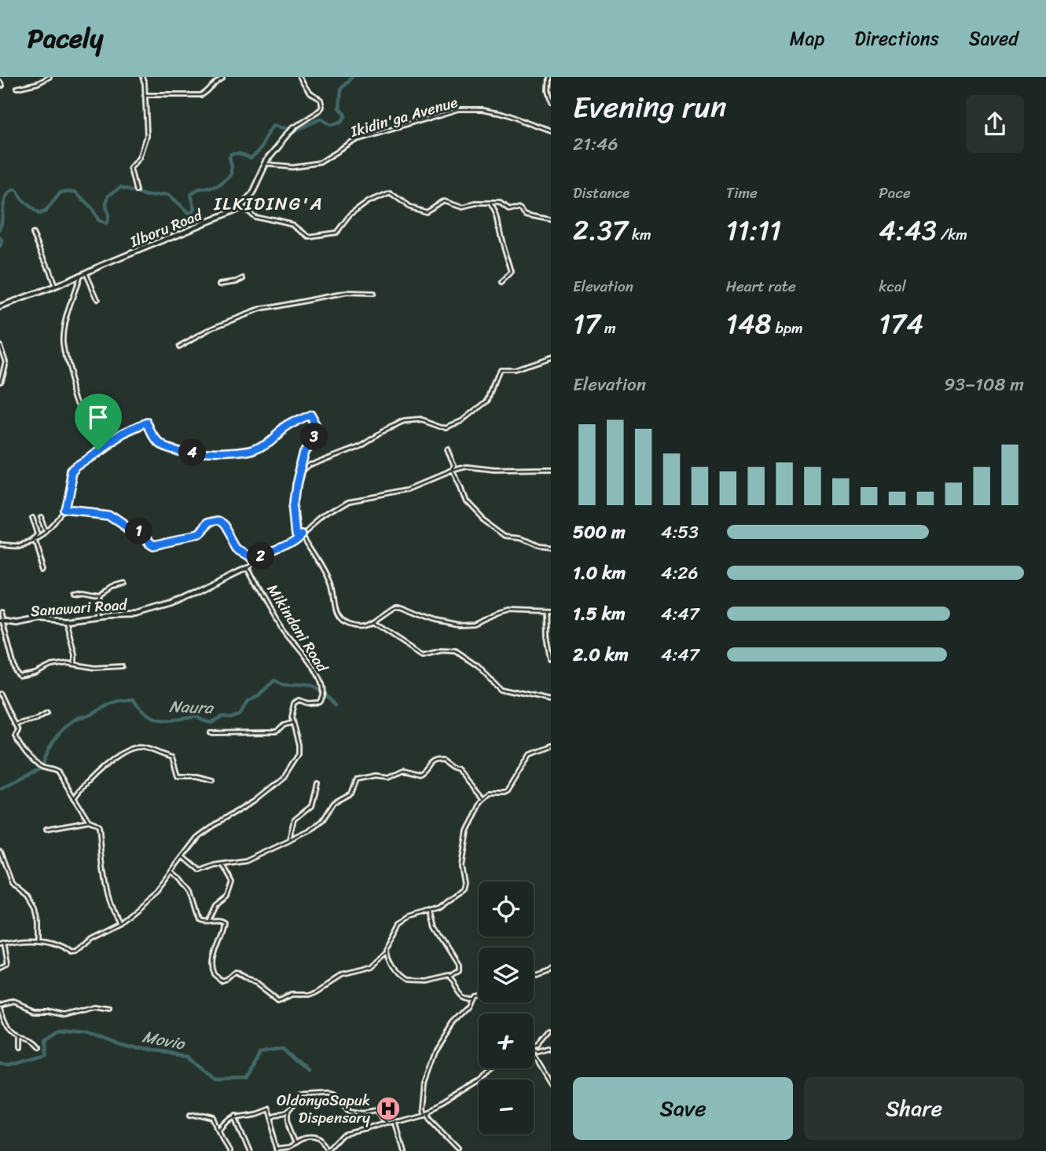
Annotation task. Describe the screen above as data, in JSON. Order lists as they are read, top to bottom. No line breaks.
{"streets":{"street":["Ikidin'ga Avenue","Ilboru Road","Sanawari Road","Mikindani Road"]},"crossings":[["Sanawari Road","Mikindani Road"]],"districts":["ILKIDING'A"],"water":["Naura","Movio"],"places":{"hospital":["OldonyoSapuk Dispensary"]},"page":{"header":"Pacely","nav":["Map","Directions","Saved"],"heading":["Evening run","21:46"],"stats":[["Distance","2.37 km"],["Time","11:11"],["Pace","4:43 /km"],["Elevation","17 m"],["Heart rate","148 bpm"],["kcal","174"]],"chart":["Elevation","93–108 m"],"pins":["3","4","1","2"],"list":[{"name":"500 m","note":"4:53"},{"name":"1.0 km","note":"4:26"},{"name":"1.5 km","note":"4:47"},{"name":"2.0 km","note":"4:47"}],"map_buttons":["+","−"],"buttons":["Save","Share"]}}
